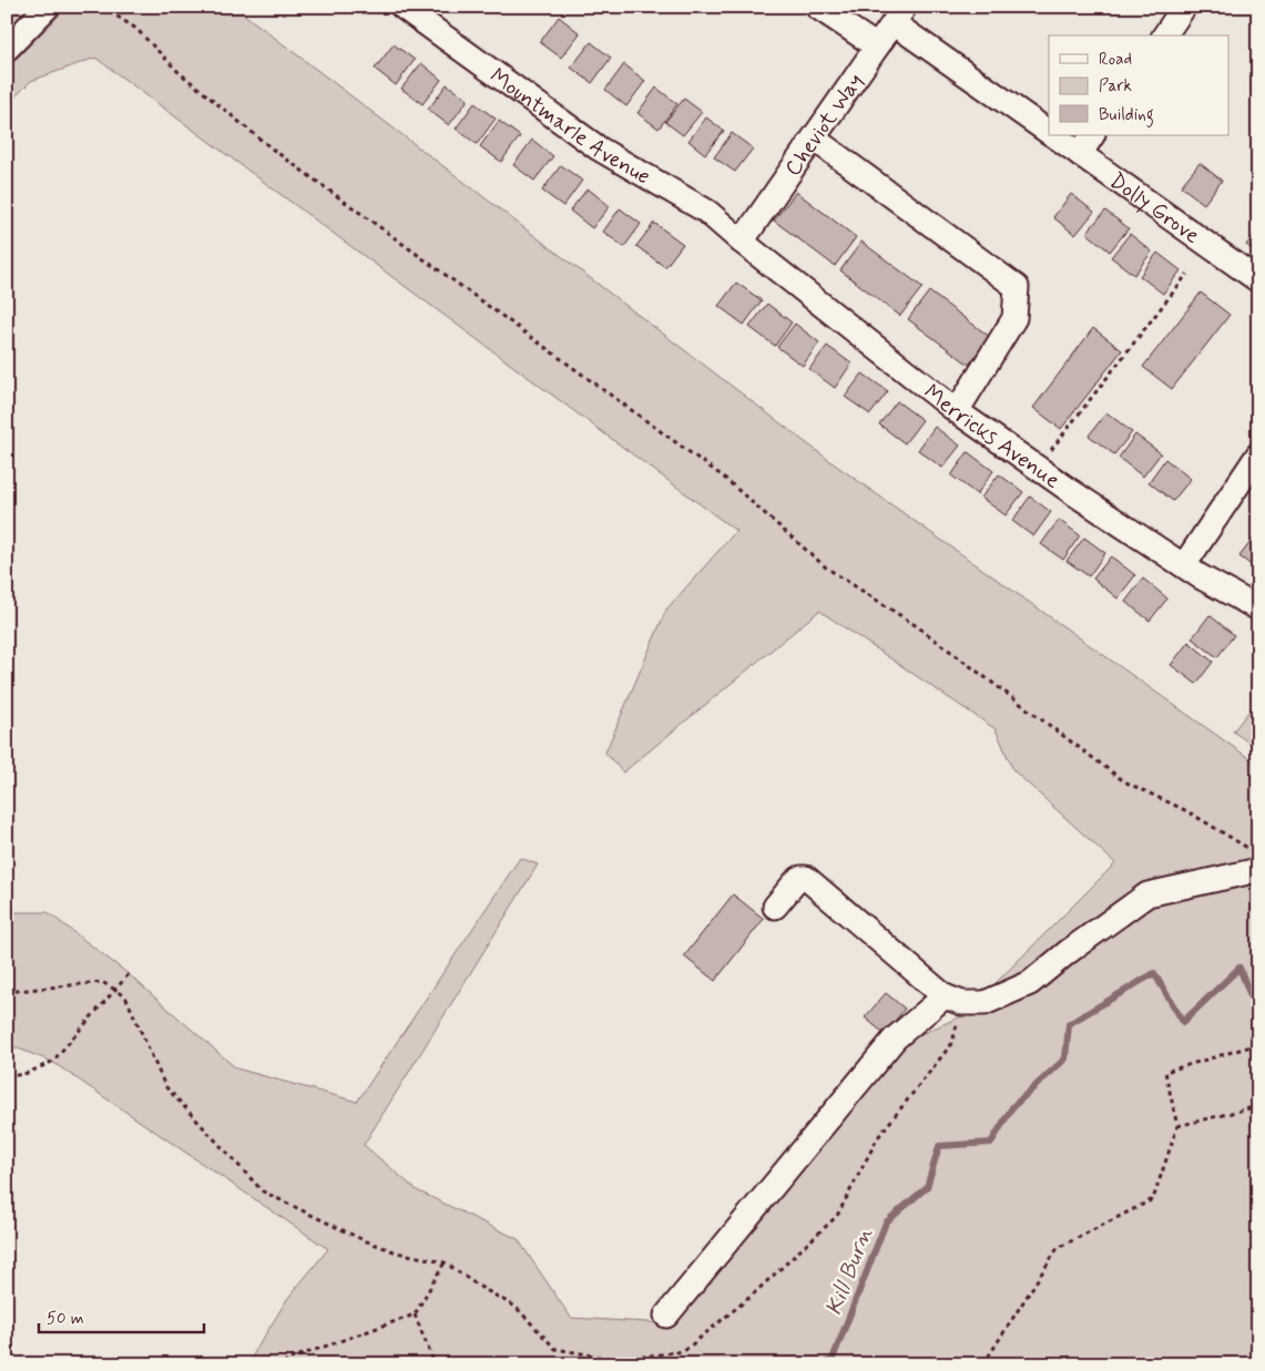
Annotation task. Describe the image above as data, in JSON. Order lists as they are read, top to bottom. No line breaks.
{"streets":{"street":["Mountmarle Avenue","Cheviot Way","Dolly Grove","Merricks Avenue"]},"crossings":[["Mountmarle Avenue","Cheviot Way"],["Mountmarle Avenue","Merricks Avenue"],["Cheviot Way","Dolly Grove"],["Cheviot Way","Merricks Avenue"]],"water":["Kill Burn"],"legend":["Road","Park","Building"],"scale_bar":"50 m"}
